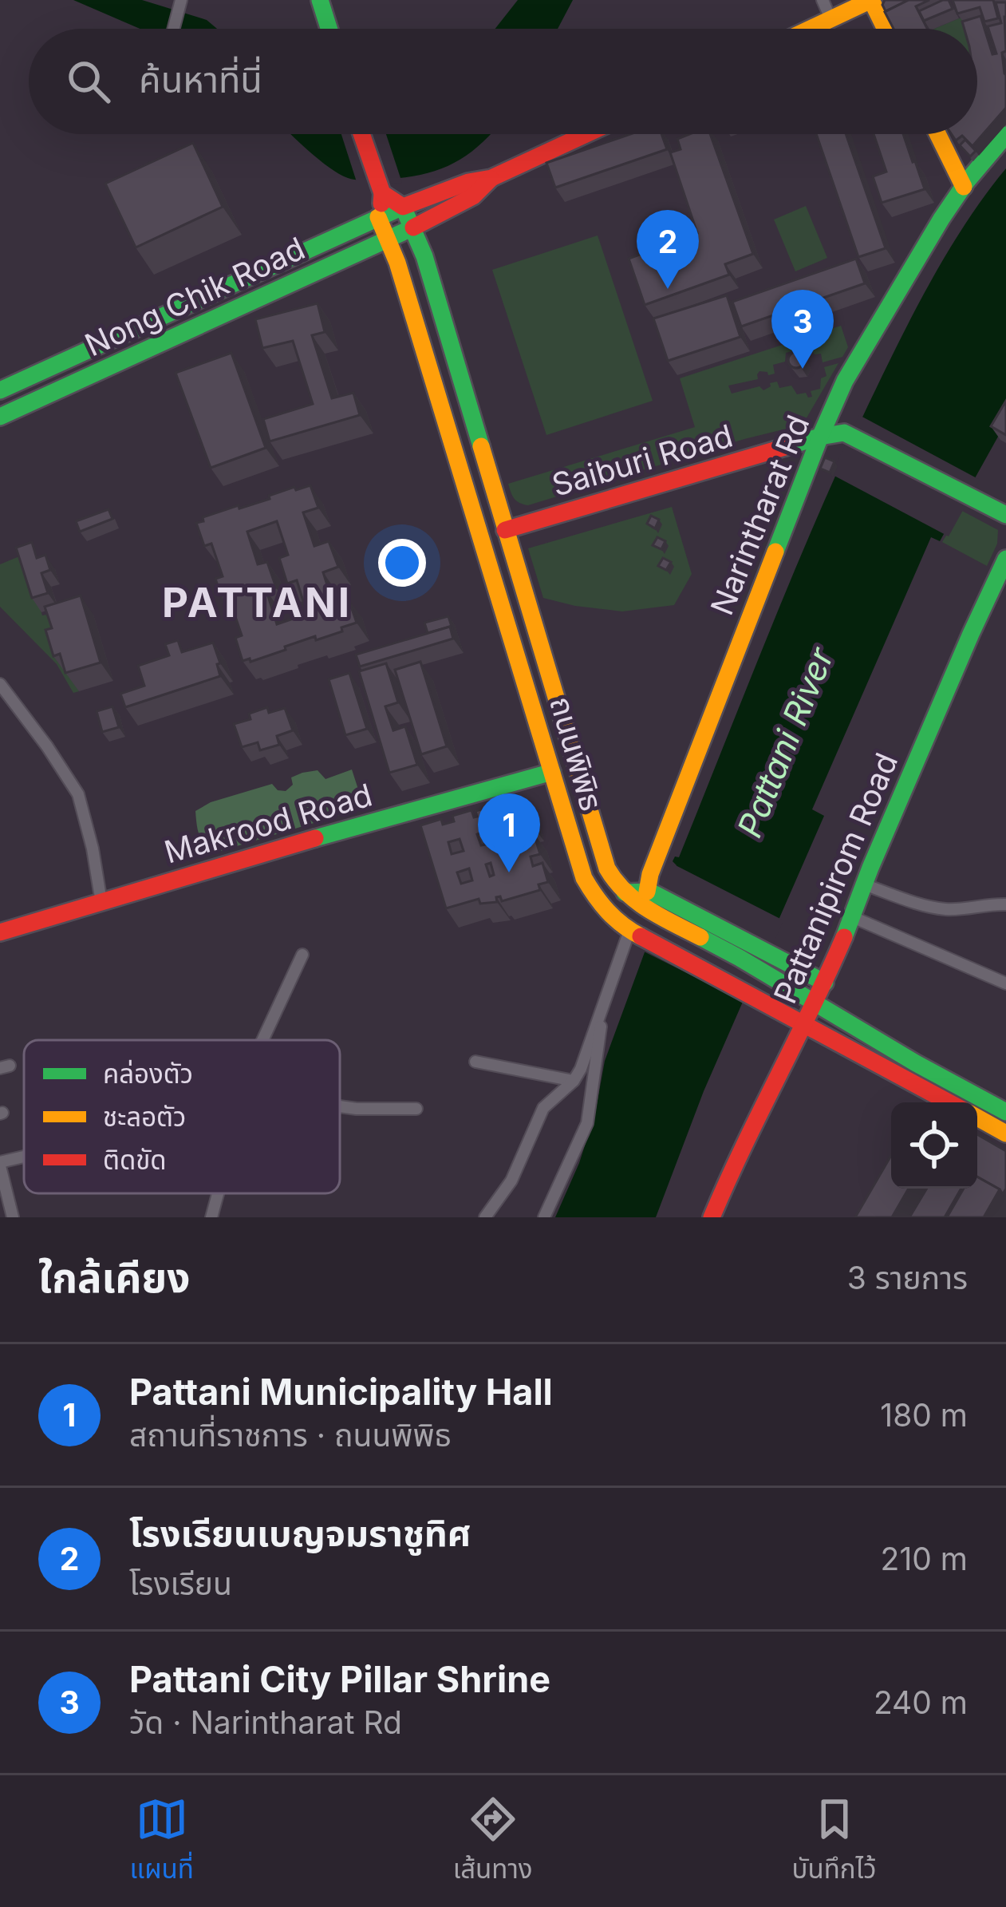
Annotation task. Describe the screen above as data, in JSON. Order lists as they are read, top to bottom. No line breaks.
{"streets":{"main road":["Nong Chik Road","Saiburi Road","Narintharat Rd","ถนนพิพิธ","Makrood Road","Pattanipirom Road"]},"crossings":[["Nong Chik Road","ถนนพิพิธ"],["Saiburi Road","Narintharat Rd"],["Saiburi Road","ถนนพิพิธ"],["Narintharat Rd","ถนนพิพิธ"],["ถนนพิพิธ","Makrood Road"],["ถนนพิพิธ","Pattanipirom Road"]],"districts":["PATTANI"],"water":["Pattani River"],"legend":["คล่องตัว","ชะลอตัว","ติดขัด"],"page":{"search":"ค้นหาที่นี่","pins":["2","3","1"],"heading":["ใกล้เคียง","3 รายการ"],"list":[{"mark":"1","name":"Pattani Municipality Hall","note":"สถานที่ราชการ · ถนนพิพิธ","value":"180 m"},{"mark":"2","name":"โรงเรียนเบญจมราชูทิศ","note":"โรงเรียน","value":"210 m"},{"mark":"3","name":"Pattani City Pillar Shrine","note":"วัด · Narintharat Rd","value":"240 m"}],"nav":["แผนที่","เส้นทาง","บันทึกไว้"]}}
